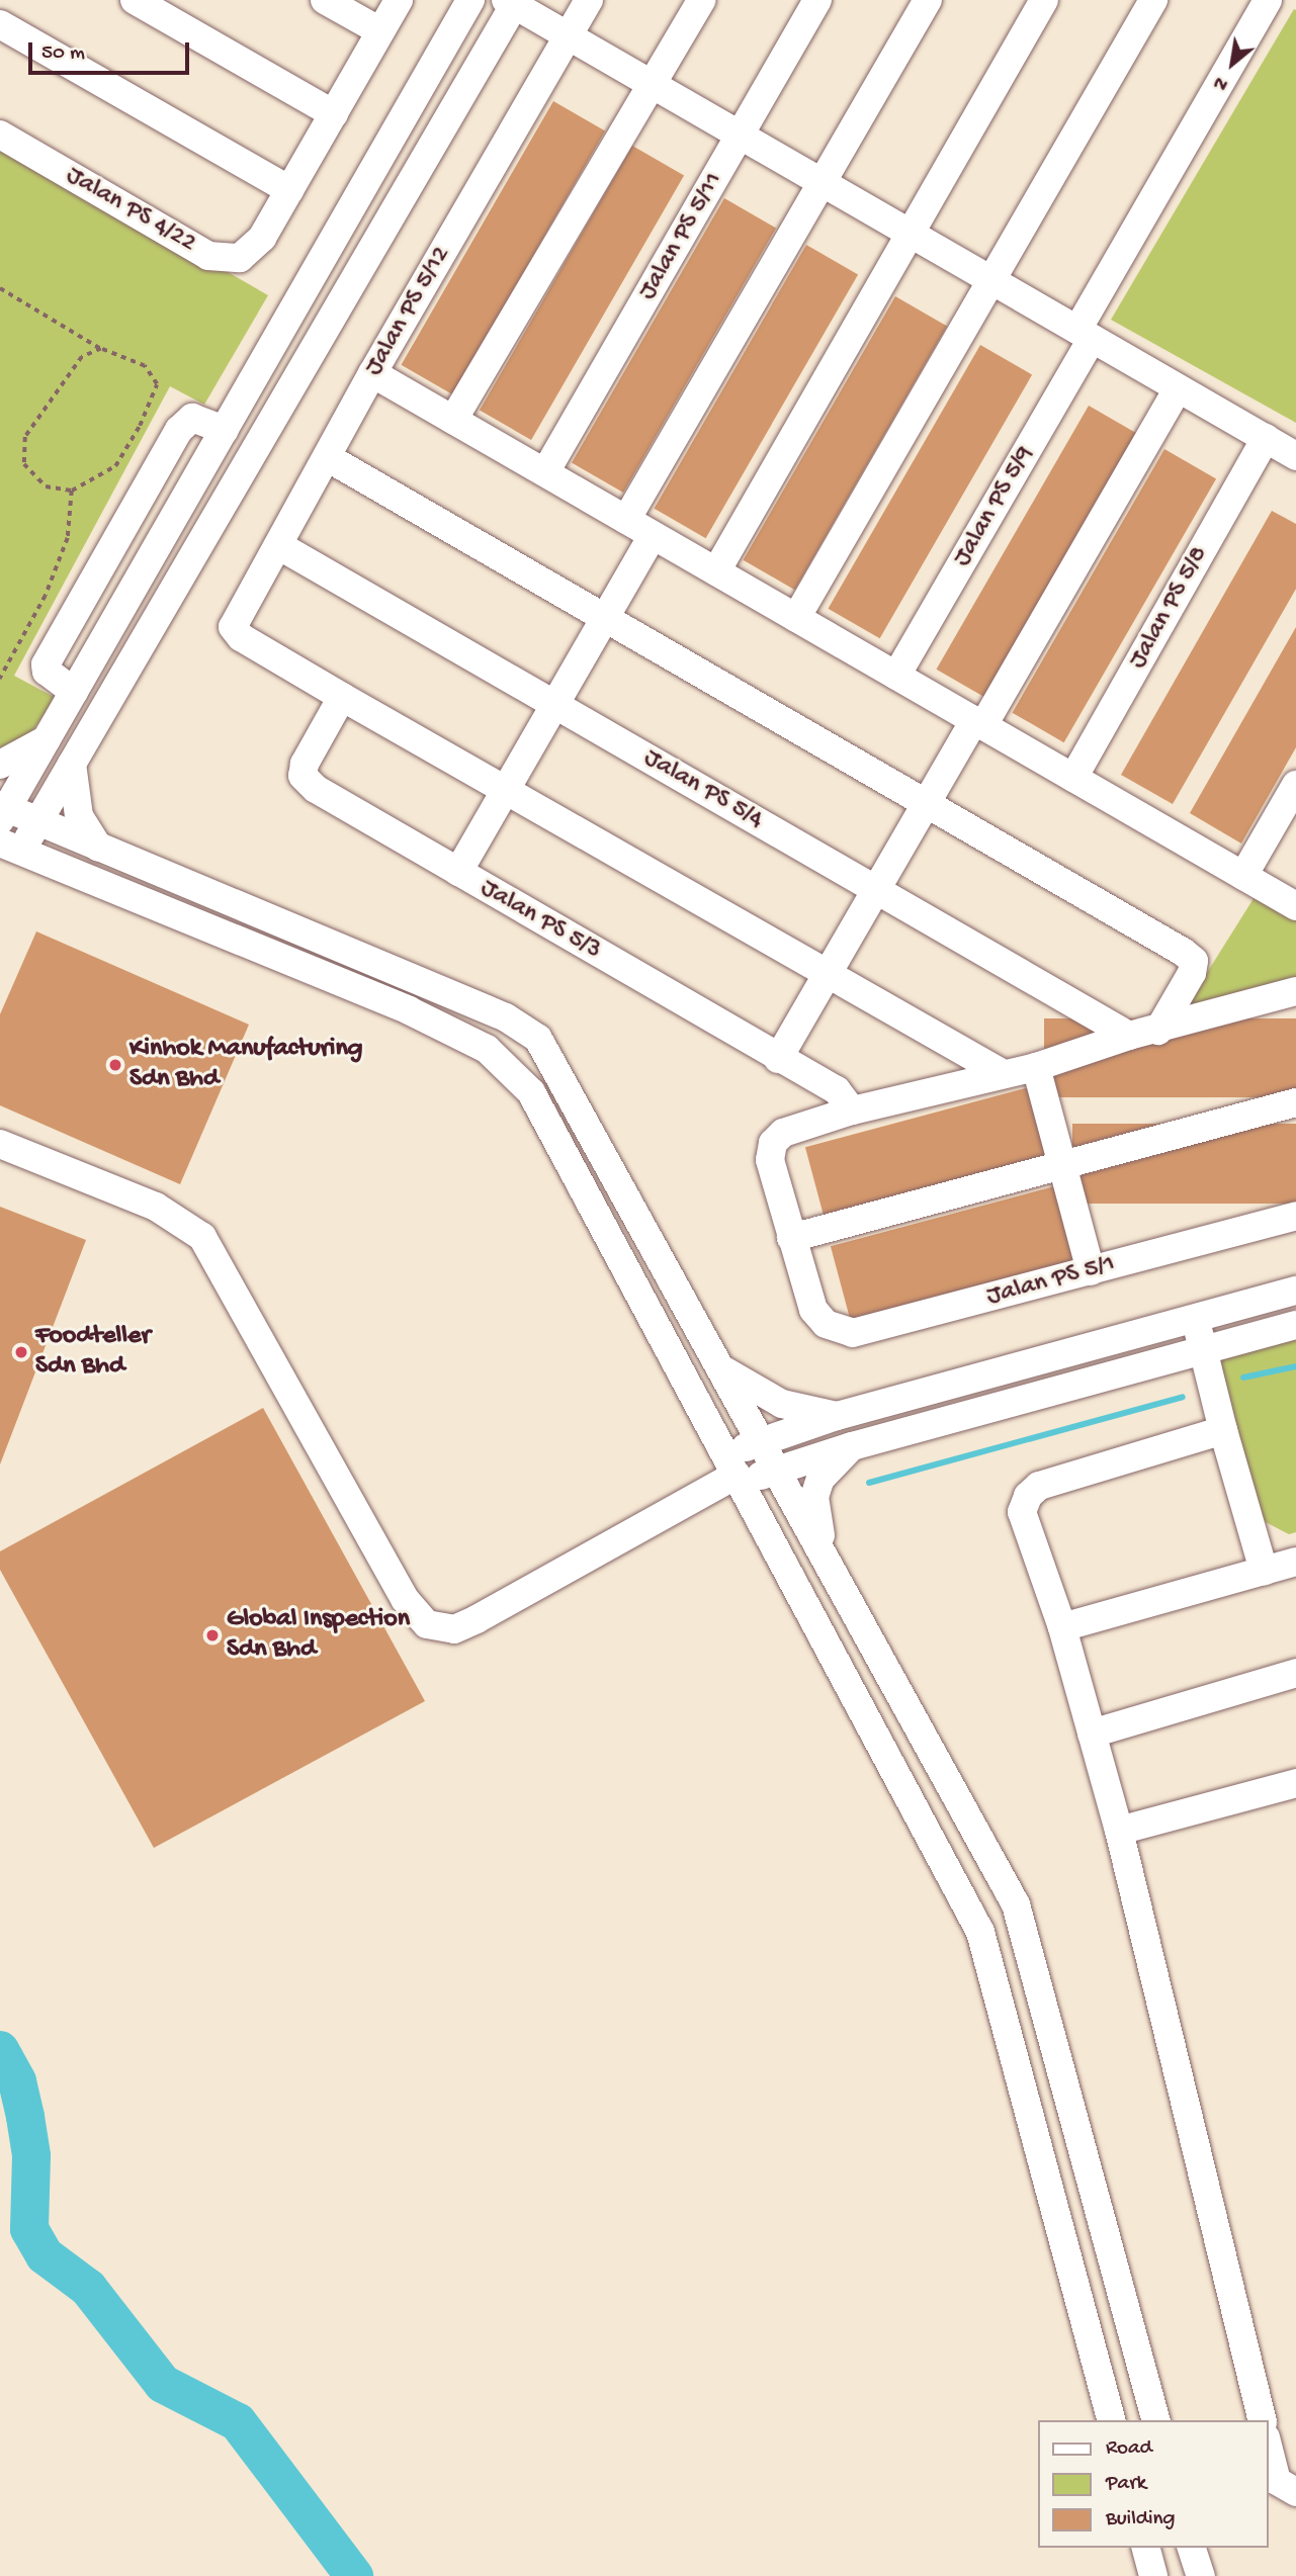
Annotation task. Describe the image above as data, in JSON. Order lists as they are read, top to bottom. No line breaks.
{"streets":{"street":["Jalan PS 4/22","Jalan PS 5/11","Jalan PS 5/12","Jalan PS 5/9","Jalan PS 5/8","Jalan PS 5/4","Jalan PS 5/3","Jalan PS 5/1"]},"crossings":[["Jalan PS 5/12","Jalan PS 5/4"],["Jalan PS 5/12","Jalan PS 5/3"]],"places":["Kinhok Manufacturing Sdn Bhd","Foodteller Sdn Bhd","Global Inspection Sdn Bhd"],"legend":["Road","Park","Building"],"scale_bar":"50 m","north":"bottom left"}
